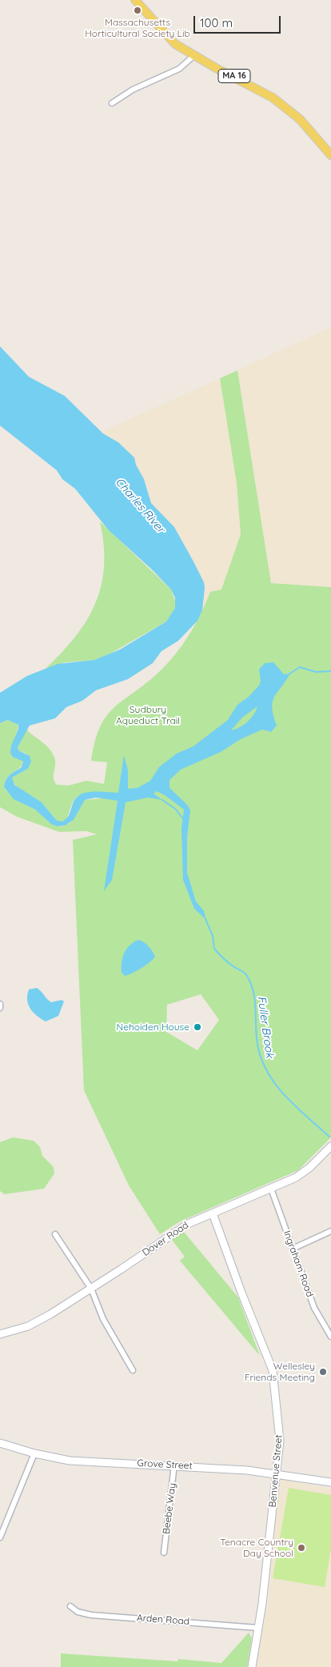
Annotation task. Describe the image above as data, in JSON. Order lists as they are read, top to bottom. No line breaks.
{"streets":{"main road":["MA 16"],"street":["Dover Road","Ingraham Road","Grove Street","Benvenue Street","Beebe Way","Arden Road"]},"crossings":[["Dover Road","Ingraham Road"],["Dover Road","Benvenue Street"],["Grove Street","Benvenue Street"],["Grove Street","Beebe Way"],["Benvenue Street","Arden Road"]],"water":["Charles River","Fuller Brook"],"parks":["Sudbury Aqueduct Trail"],"places":["Massachusetts Horticultural Society Lib","Nehoiden House","Wellesley Friends Meeting","Tenacre Country Day School"],"scale_bar":"100 m"}
